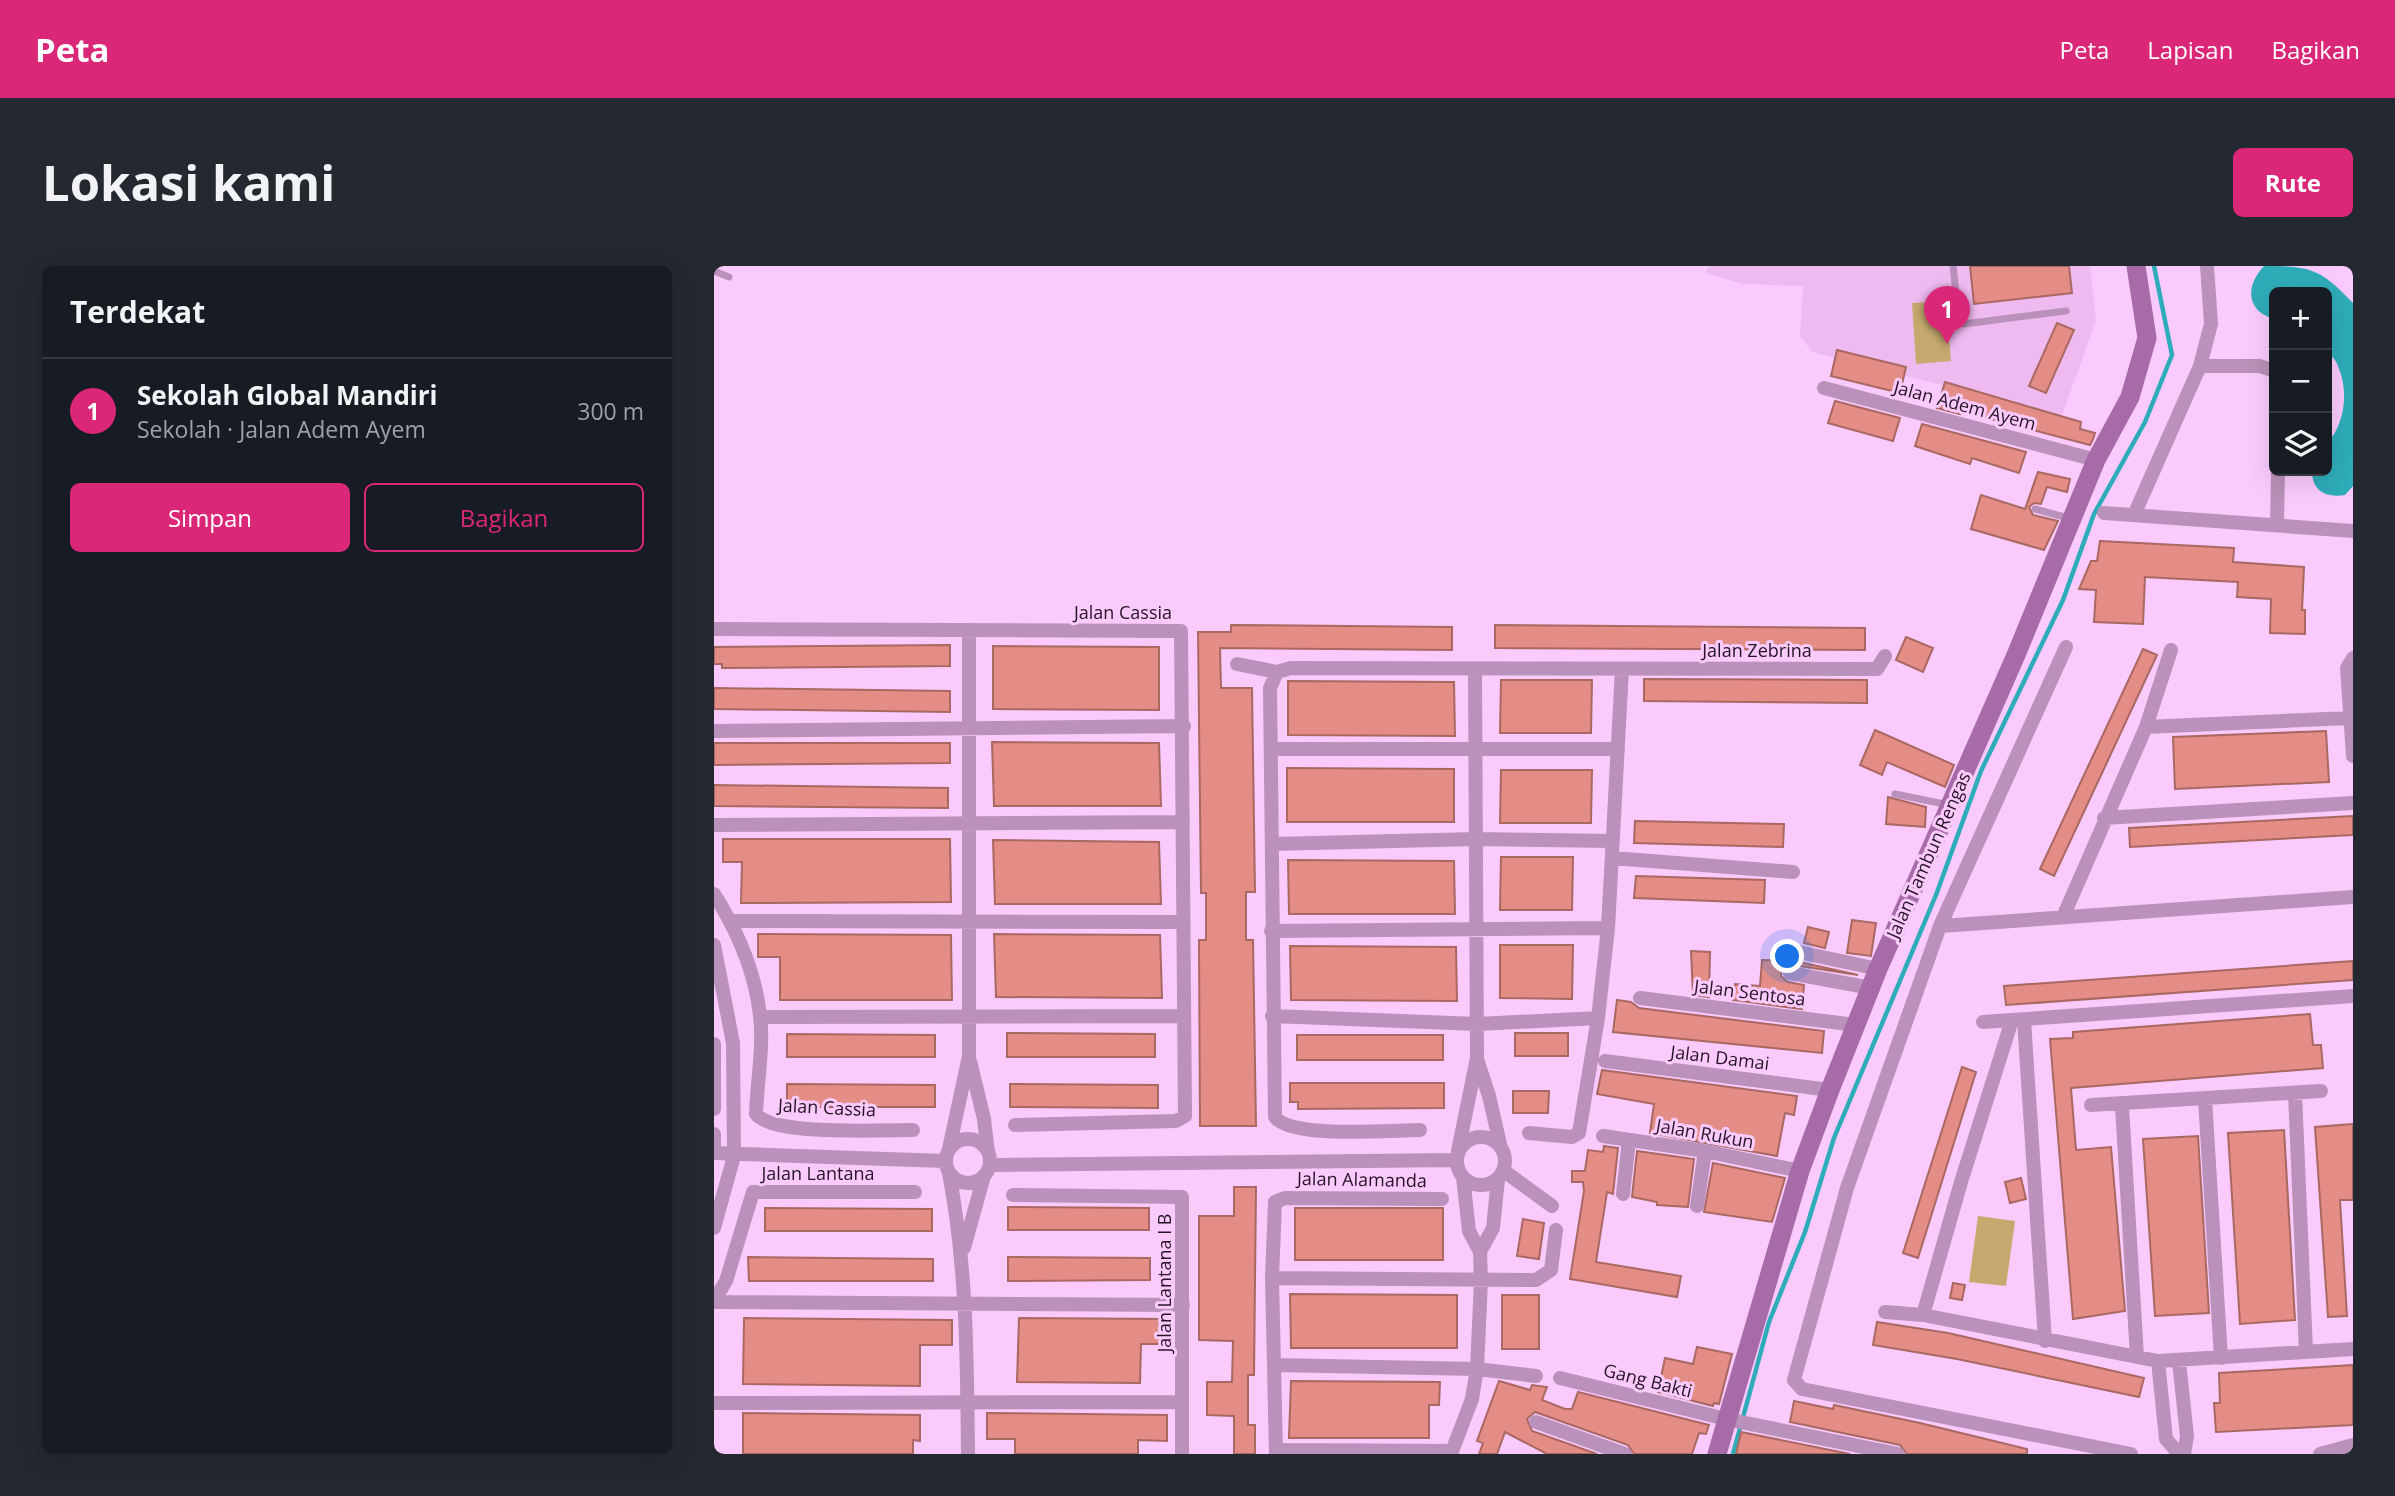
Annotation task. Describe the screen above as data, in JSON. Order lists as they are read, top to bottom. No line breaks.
{"streets":{"street":["Jalan Adem Ayem","Jalan Cassia","Jalan Zebrina","Jalan Tambun Rengas","Jalan Sentosa","Jalan Damai","Jalan Rukun","Jalan Lantana","Jalan Alamanda","Jalan Lantana I B","Gang Bakti"]},"crossings":[["Jalan Adem Ayem","Jalan Tambun Rengas"],["Jalan Tambun Rengas","Jalan Sentosa"],["Jalan Tambun Rengas","Jalan Damai"],["Jalan Tambun Rengas","Jalan Rukun"],["Jalan Tambun Rengas","Gang Bakti"],["Jalan Lantana","Jalan Lantana I B"]],"page":{"header":"Peta","nav":["Peta","Lapisan","Bagikan"],"buttons":["Rute",["Simpan","Bagikan"]],"title":"Lokasi kami","heading":"Terdekat","pins":"1","map_buttons":["+","−"],"list":[{"mark":"1","name":"Sekolah Global Mandiri","note":"Sekolah · Jalan Adem Ayem","value":"300 m"}]}}
